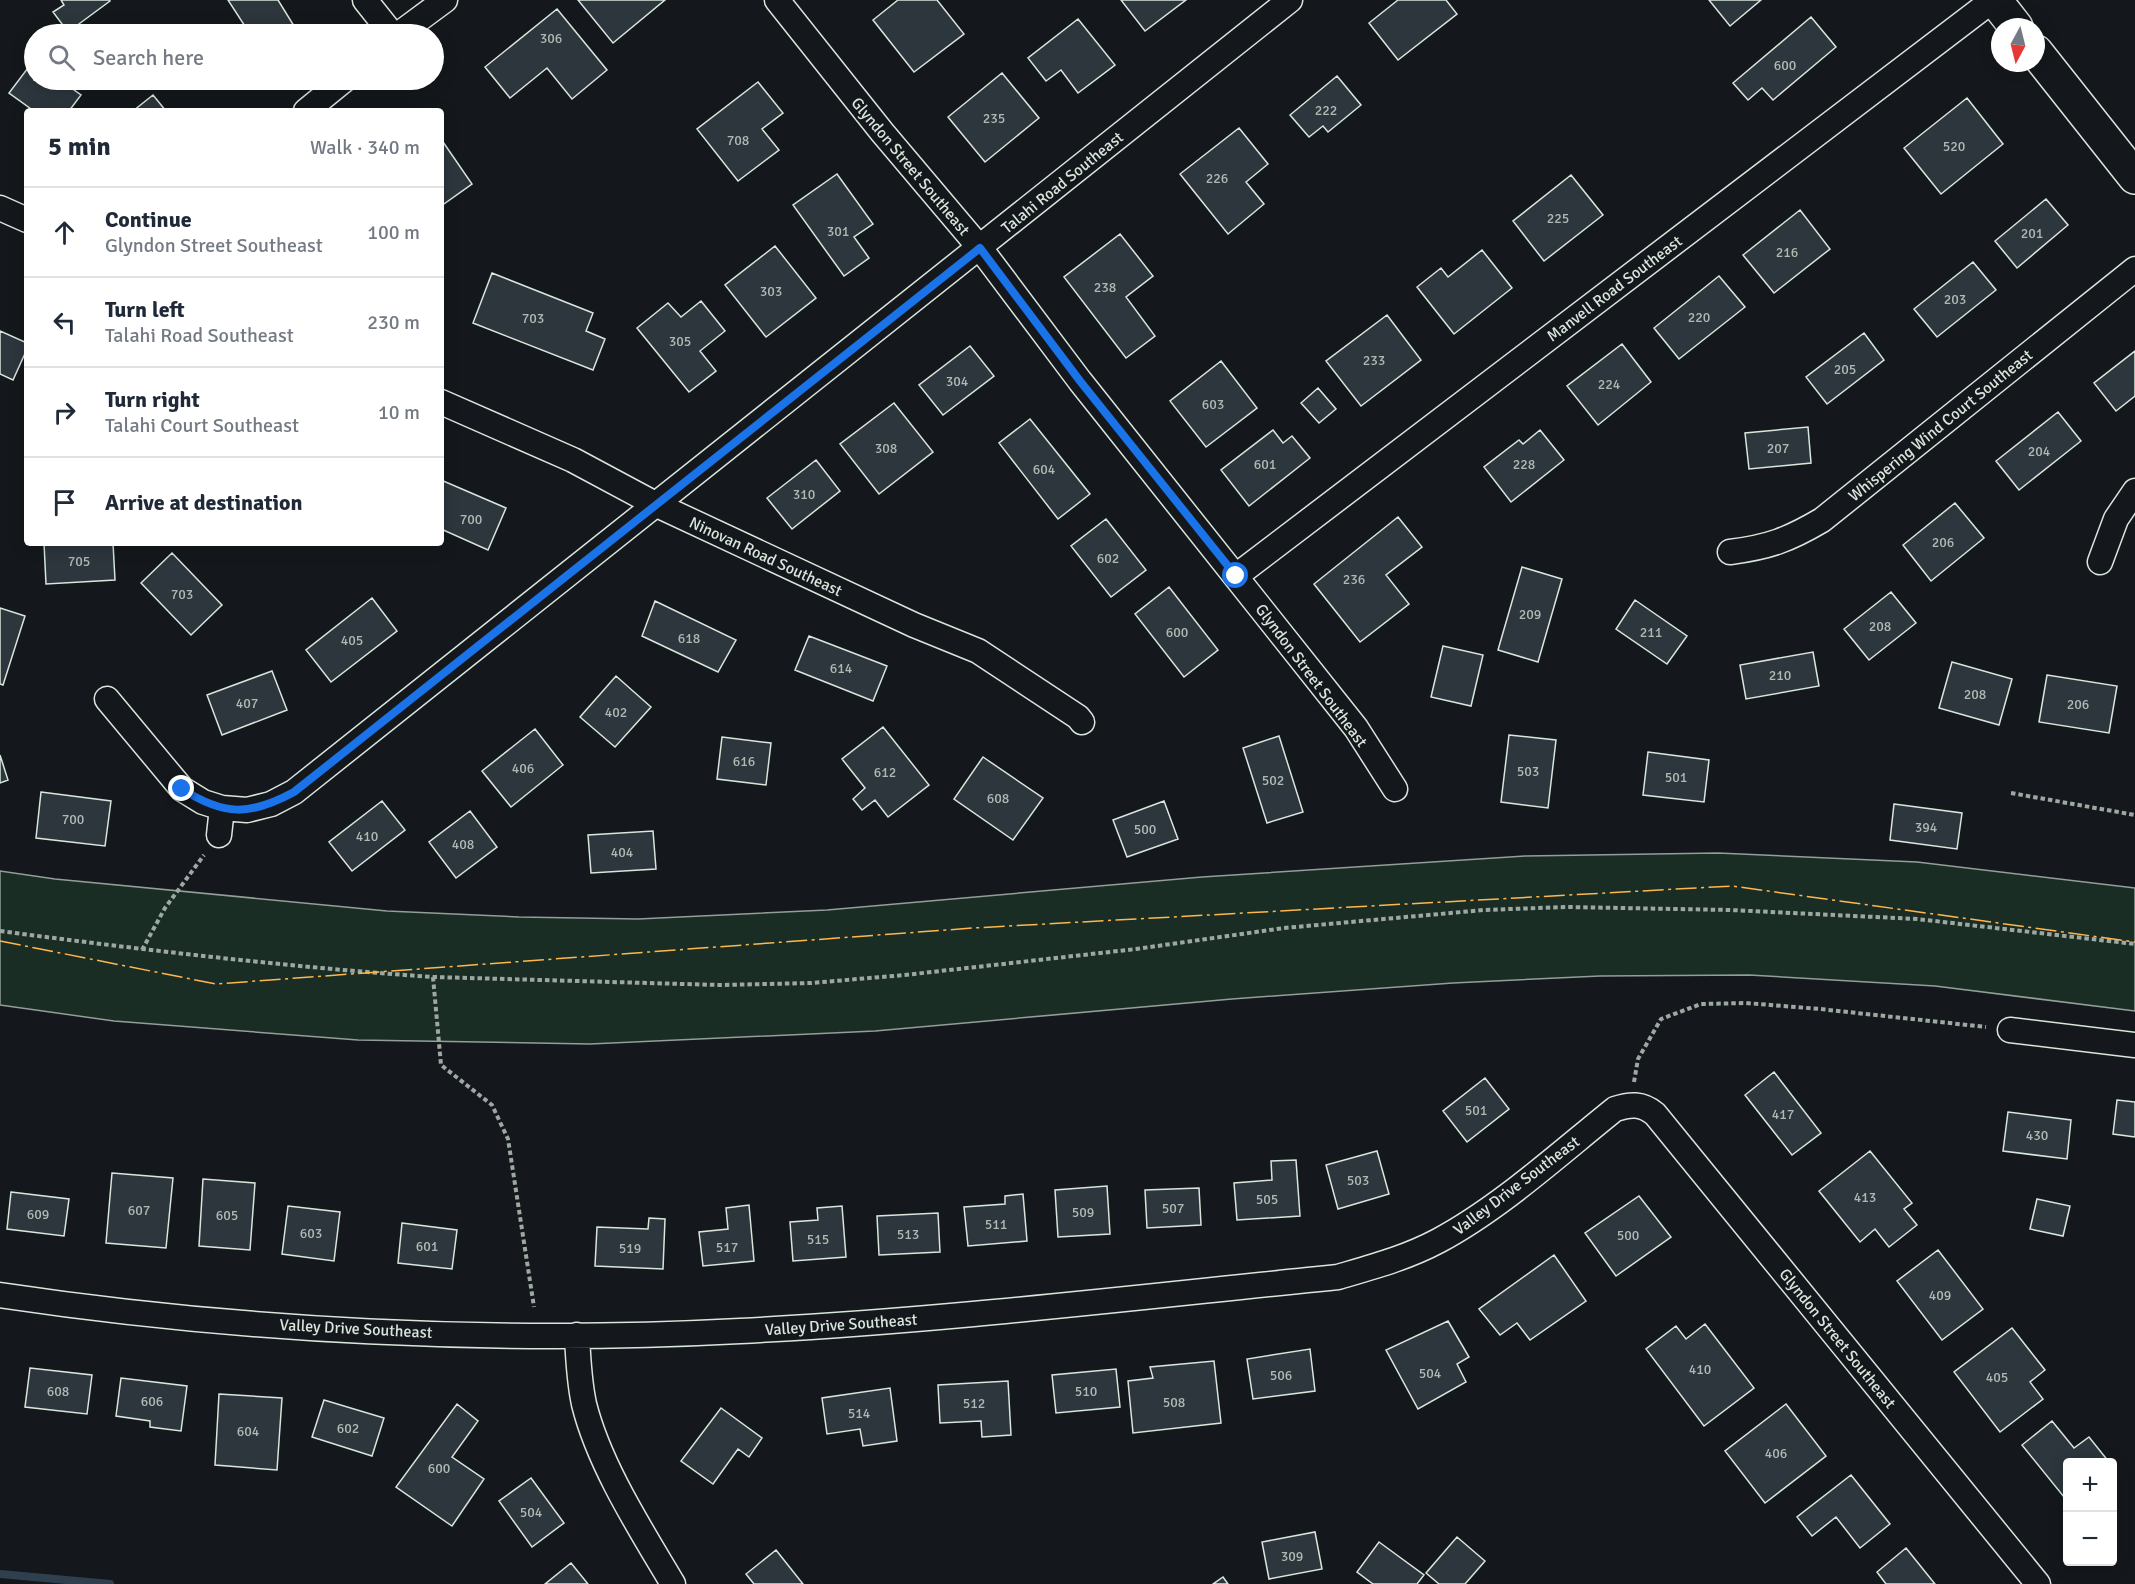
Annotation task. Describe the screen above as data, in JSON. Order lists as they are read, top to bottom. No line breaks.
{"streets":{"street":["Glyndon Street Southeast","Talahi Road Southeast","Manvell Road Southeast","Whispering Wind Court Southeast","Ninovan Road Southeast","Valley Drive Southeast"]},"crossings":[["Glyndon Street Southeast","Talahi Road Southeast"],["Glyndon Street Southeast","Manvell Road Southeast"],["Glyndon Street Southeast","Valley Drive Southeast"],["Talahi Road Southeast","Ninovan Road Southeast"]],"house_numbers":["306","600","222","235","708","520","226","225","301","201","216","238","303","203","220","703","305","233","205","304","224","603","308","207","204","601","228","604","310","700","206","602","705","236","703","209","208","600","211","618","405","614","210","208","407","206","402","616","406","503","612","501","502","608","700","394","500","410","408","404","501","417","430","503","413","505","507","607","509","609","605","511","603","513","500","515","601","517","519","409","410","504","506","405","608","510","606","508","512","514","602","604","406","600","504","309"],"north":"bottom","page":{"search":"Search here","heading":["5 min","Walk · 340 m"],"list":[["Continue","Glyndon Street Southeast","100 m"],["Turn left","Talahi Road Southeast","230 m"],["Turn right","Talahi Court Southeast","10 m"],"Arrive at destination"],"map_buttons":["+","−"]}}
